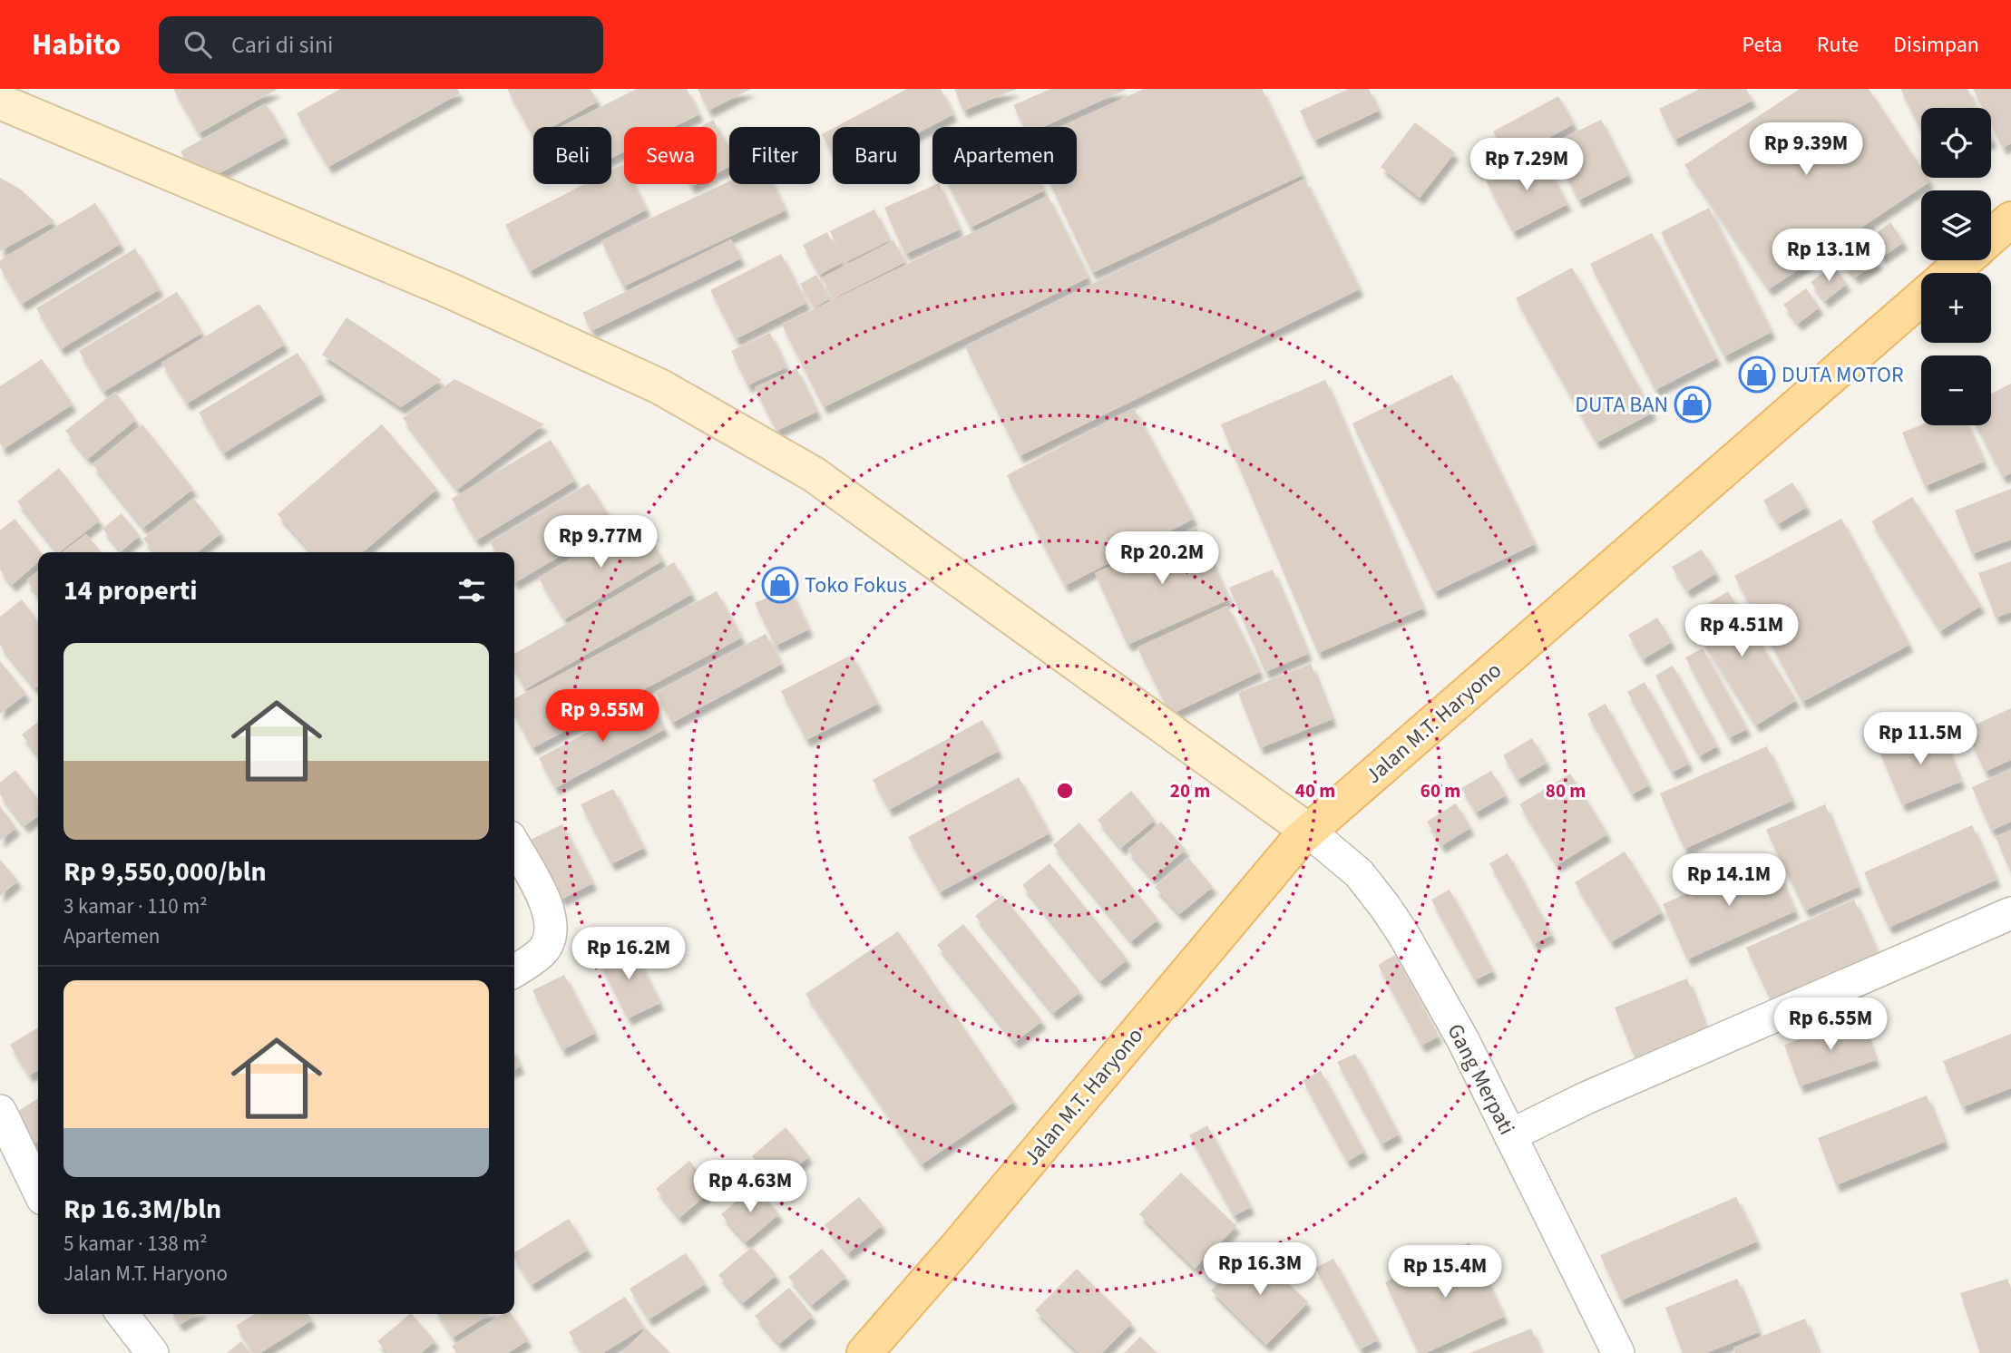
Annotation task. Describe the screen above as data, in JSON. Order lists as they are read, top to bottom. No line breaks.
{"streets":{"main road":["Jalan M.T. Haryono"],"street":["Gang Merpati"]},"crossings":[["Jalan M.T. Haryono","Gang Merpati"]],"places":{"shop":["DUTA MOTOR","DUTA BAN","Toko Fokus"]},"page":{"header":"Habito","search":"Cari di sini","nav":["Peta","Rute","Disimpan"],"map_buttons":["+","−"],"price":["Rp 9.39M","Rp 7.29M","Rp 13.1M","Rp 9.77M","Rp 20.2M","Rp 4.51M","Rp 9.55M","Rp 11.5M","Rp 14.1M","Rp 16.2M","Rp 6.55M","Rp 4.63M","Rp 16.3M","Rp 15.4M"],"chip":["Beli","Sewa","Filter","Baru","Apartemen"],"heading":"14 properti","list":[{"name":"Rp 9,550,000/bln","note":"3 kamar · 110 m² · Apartemen"},{"name":"Rp 16.3M/bln","note":"5 kamar · 138 m² · Jalan M.T. Haryono"}]},"rings":["20 m","40 m","60 m","80 m"]}
